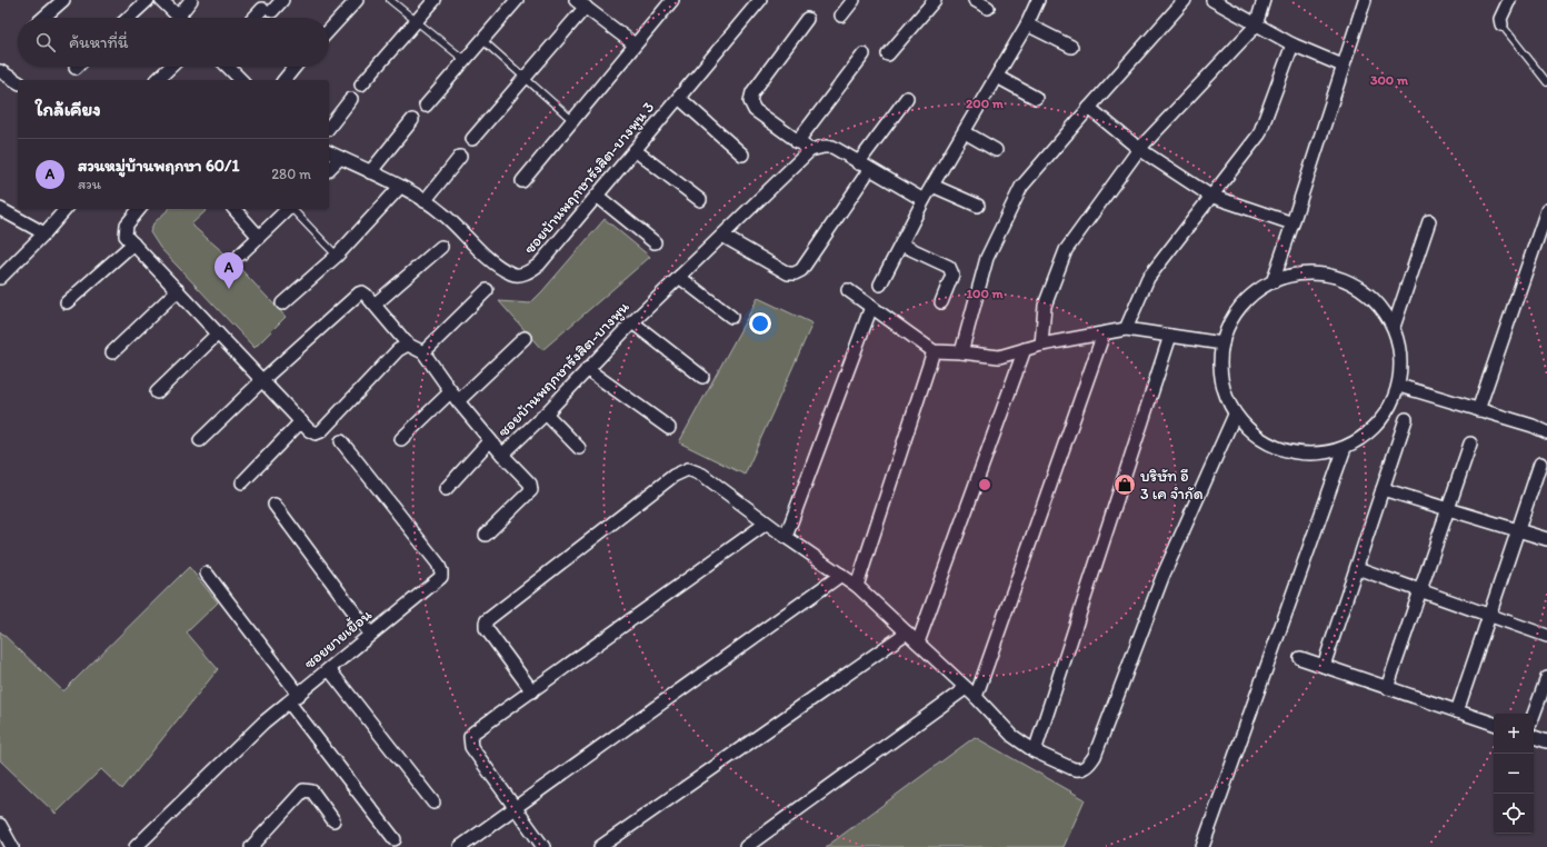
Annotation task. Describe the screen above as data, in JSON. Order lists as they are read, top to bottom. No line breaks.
{"streets":{"street":["ซอยบ้านพฤกษารังสิต-บางพูน 3","ซอยบ้านพฤกษารังสิต-บางพูน","ซอยยายเยื้อน"]},"places":{"shop":["บริษัท อี 3 เค จำกัด"]},"page":{"search":"ค้นหาที่นี่","heading":"ใกล้เคียง","list":[{"mark":"A","name":"สวนหมู่บ้านพฤกษา 60/1","note":"สวน","value":"280 m"}],"pins":"A","map_buttons":["+","−"]},"rings":["300 m","200 m","100 m"]}
